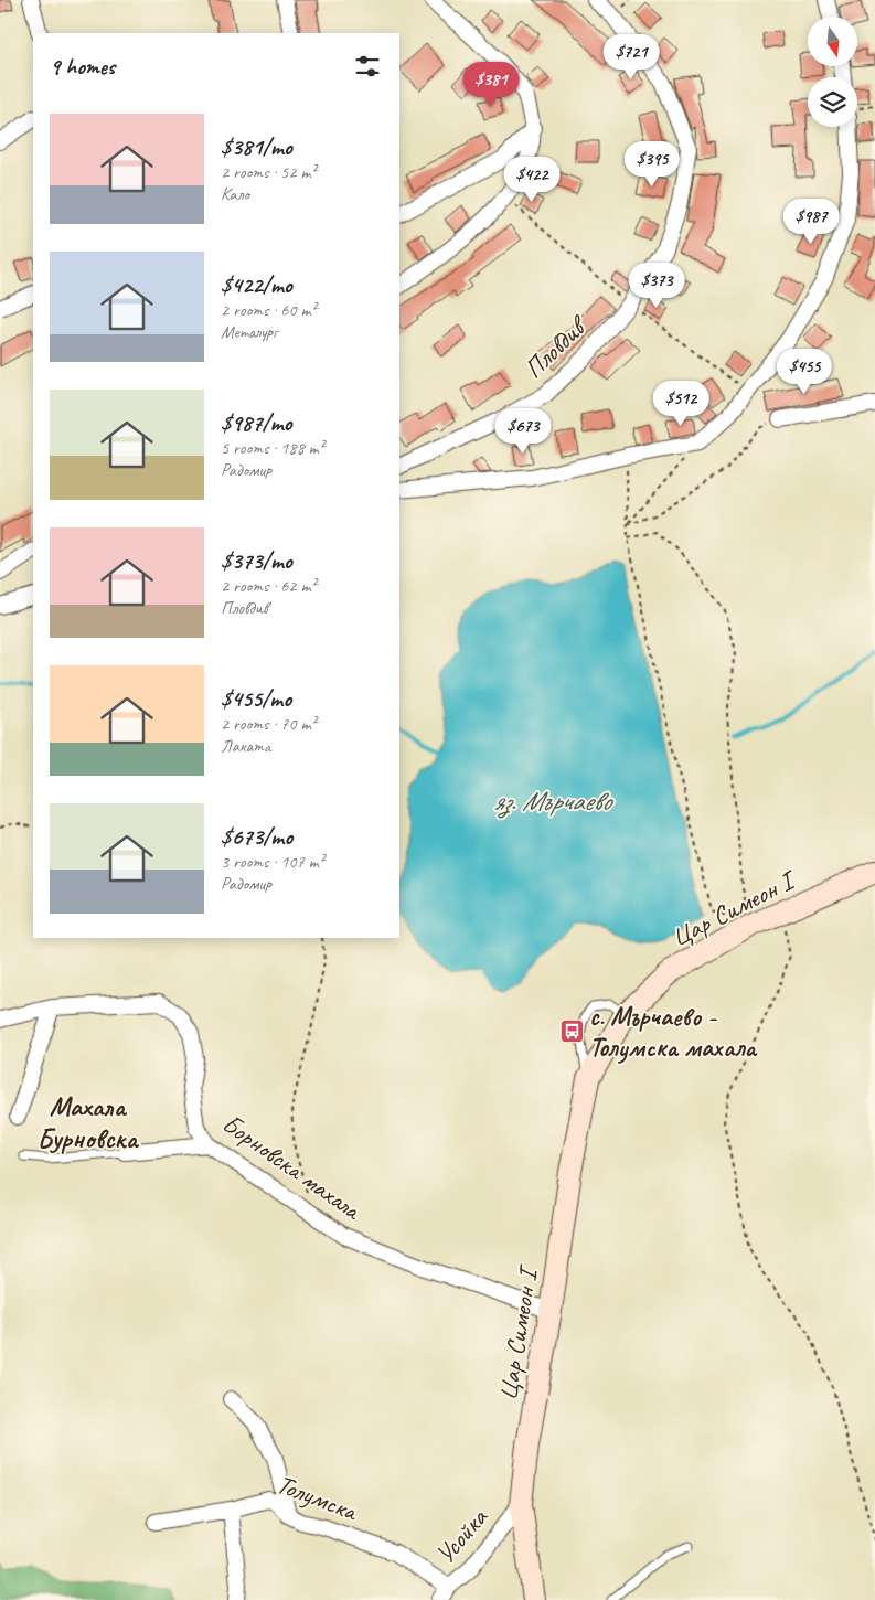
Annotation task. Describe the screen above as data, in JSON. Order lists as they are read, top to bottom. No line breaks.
{"streets":{"street":["Пловдив","Цар Симеон I","Борновска махала","Толумска","Усойка"]},"crossings":[["Цар Симеон I","Борновска махала"],["Цар Симеон I","Усойка"],["Толумска","Усойка"]],"districts":["Махала Бурновска"],"water":["яз. Мърчаево"],"places":{"bus stop":["с. Мърчаево - Толумска махала"]},"north":"bottom","page":{"heading":"9 homes","price":["$721","$381","$395","$422","$987","$373","$455","$512","$673"],"list":[{"name":"$381/mo","note":"2 rooms · 52 m² · Кало"},{"name":"$422/mo","note":"2 rooms · 60 m² · Металург"},{"name":"$987/mo","note":"5 rooms · 188 m² · Радомир"},{"name":"$373/mo","note":"2 rooms · 62 m² · Пловдив"},{"name":"$455/mo","note":"2 rooms · 70 m² · Лаката"},{"name":"$673/mo","note":"3 rooms · 107 m² · Радомир"}]}}
